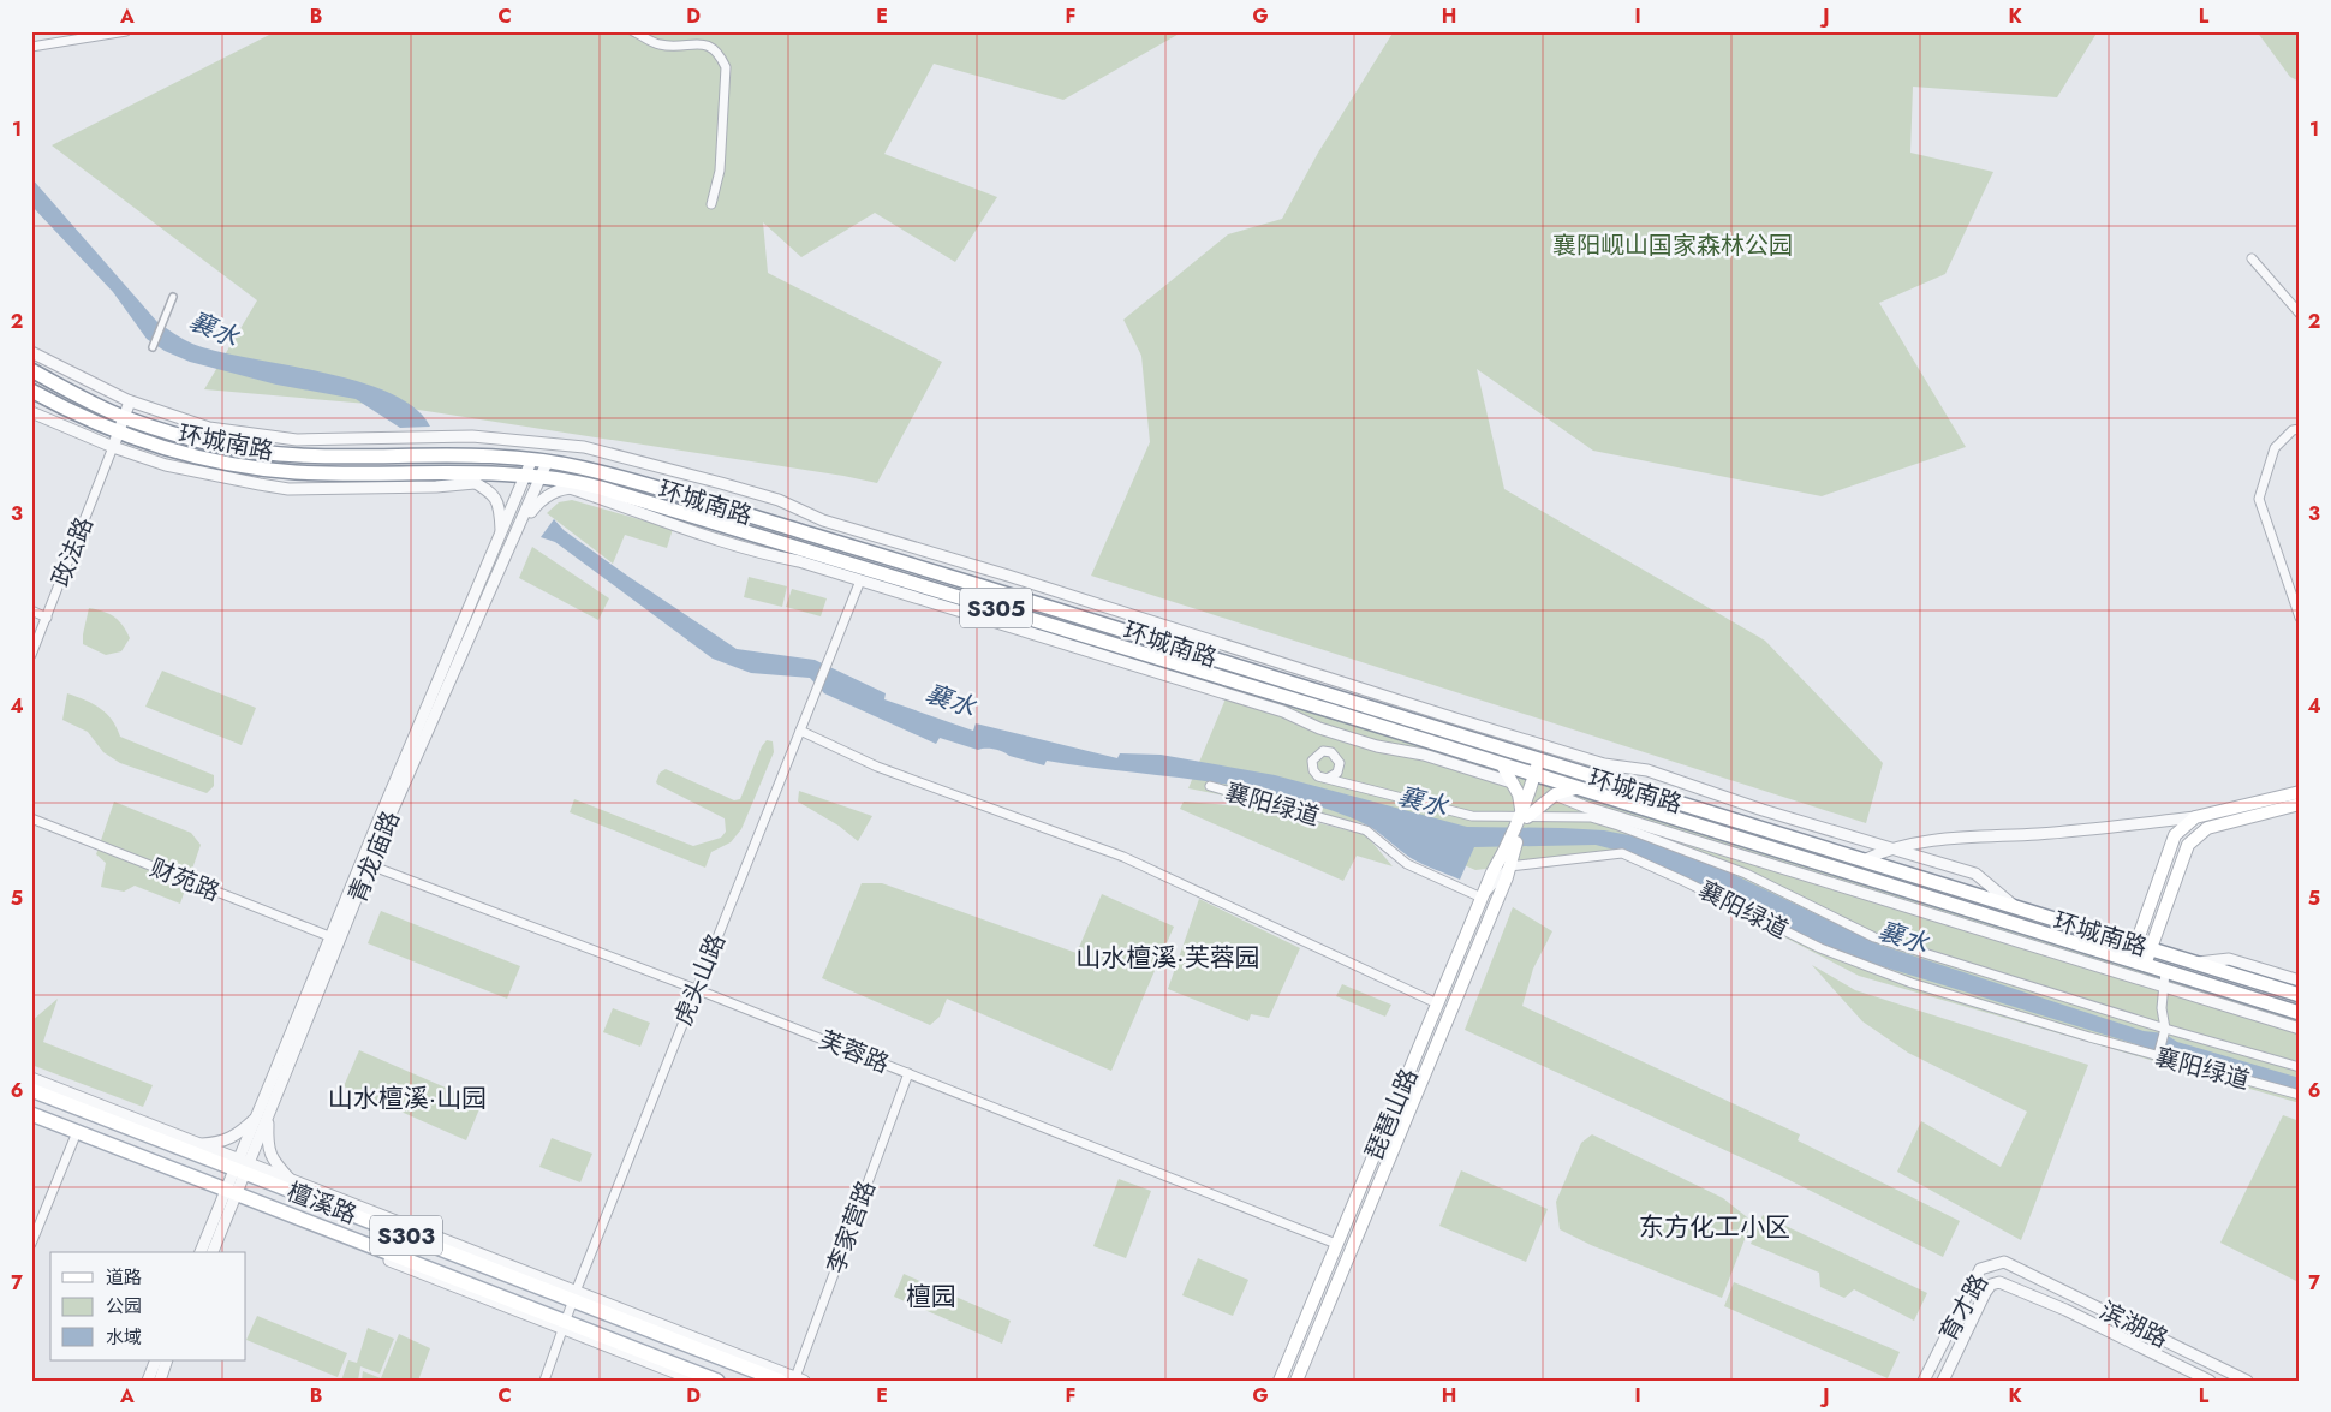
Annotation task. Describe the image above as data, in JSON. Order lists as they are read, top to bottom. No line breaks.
{"streets":{"main road":["环城南路","S305","琵琶山路","檀溪路","S303"],"street":["政法路","襄阳绿道","青龙庙路","财苑路","虎头山路","芙蓉路","李家营路","育才路","滨湖路"]},"crossings":[["环城南路","青龙庙路"],["环城南路","虎头山路"],["襄阳绿道","琵琶山路"],["青龙庙路","财苑路"],["青龙庙路","芙蓉路"],["青龙庙路","檀溪路"],["虎头山路","芙蓉路"],["虎头山路","檀溪路"],["芙蓉路","琵琶山路"],["芙蓉路","李家营路"],["育才路","滨湖路"]],"districts":["山水檀溪·芙蓉园","山水檀溪·山园","东方化工小区","檀园"],"water":["襄水"],"parks":["襄阳岘山国家森林公园"],"legend":["道路","公园","水域"],"grid":{"columns":["A","B","C","D","E","F","G","H","I","J","K","L"],"rows":["1","2","3","4","5","6","7"]}}
